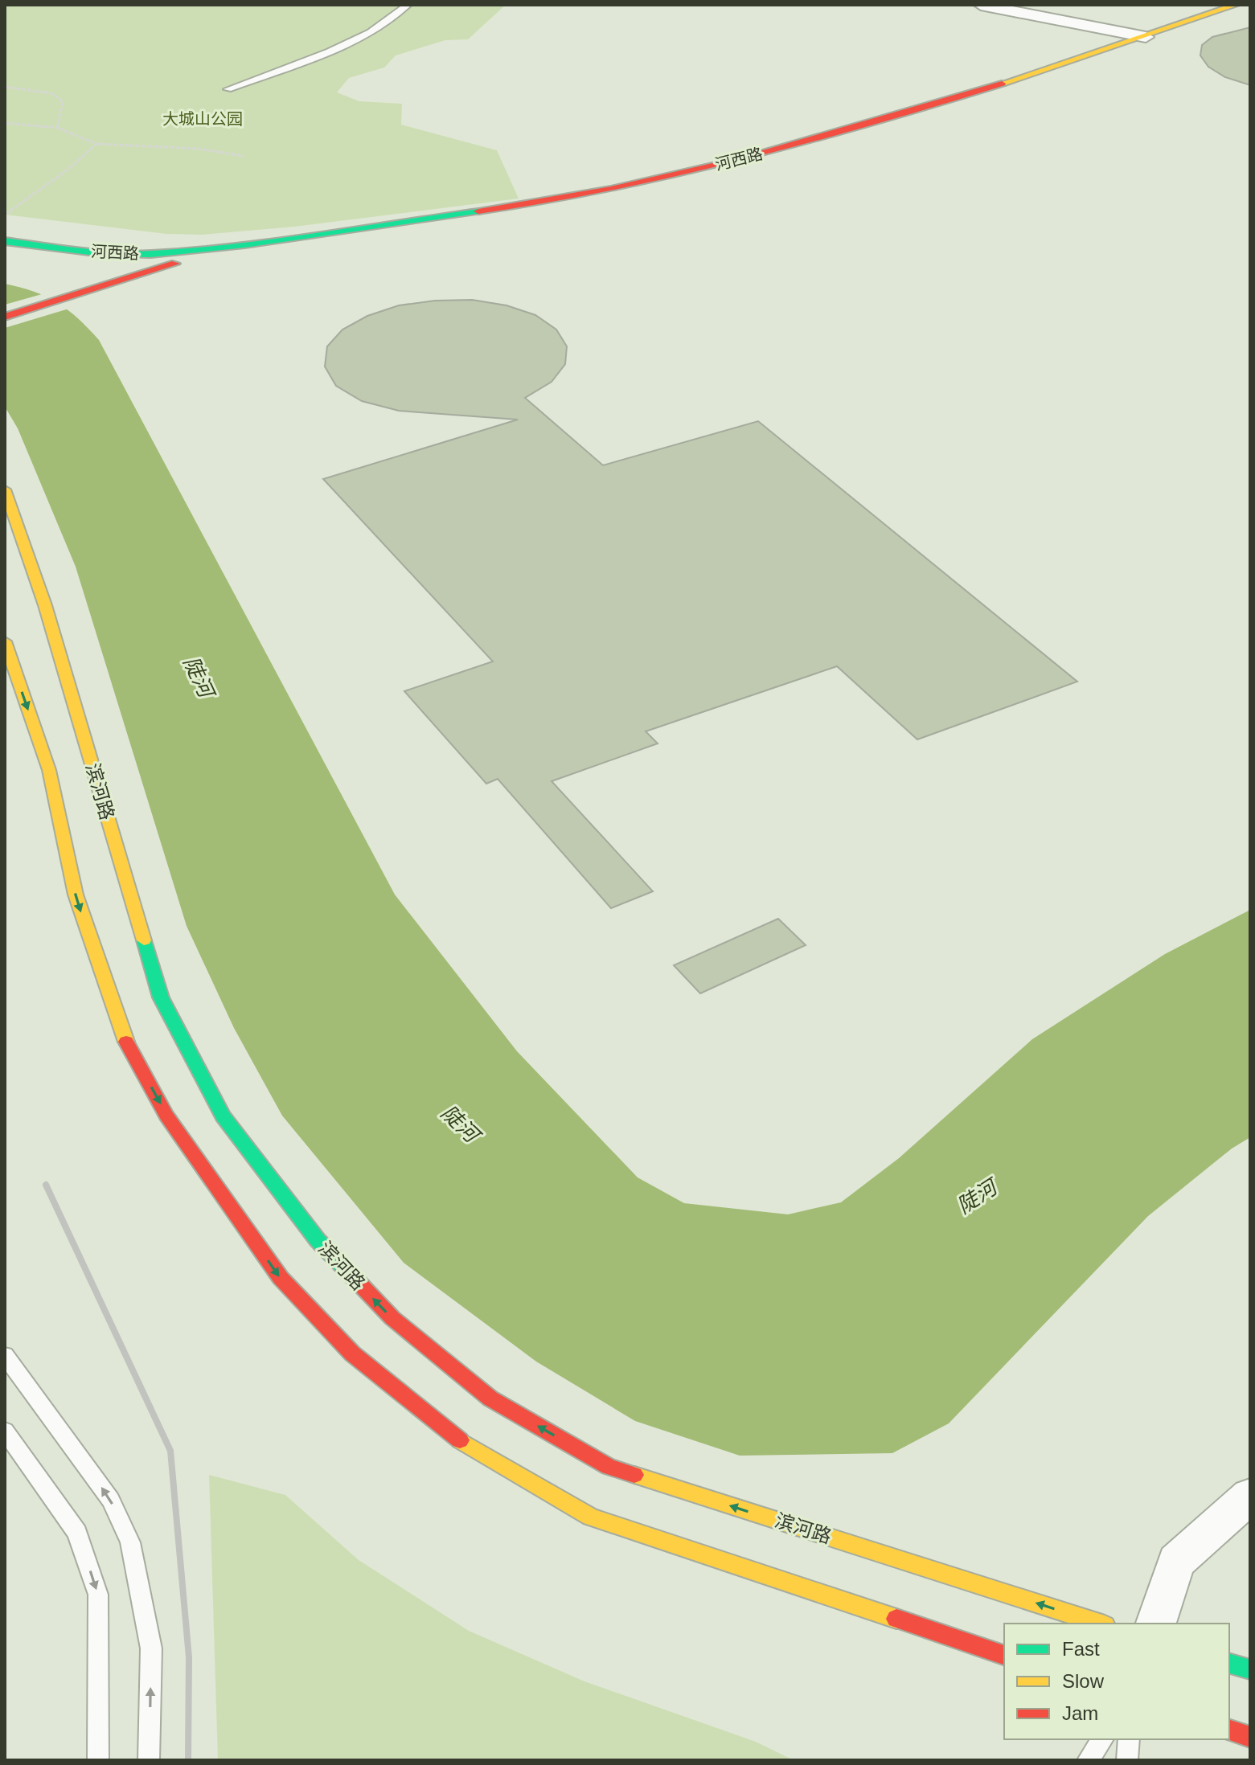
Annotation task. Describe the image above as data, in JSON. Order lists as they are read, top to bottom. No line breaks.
{"streets":{"main road":["河西路","滨河路"]},"water":["陡河"],"parks":["大城山公园"],"legend":["Fast","Slow","Jam"]}
